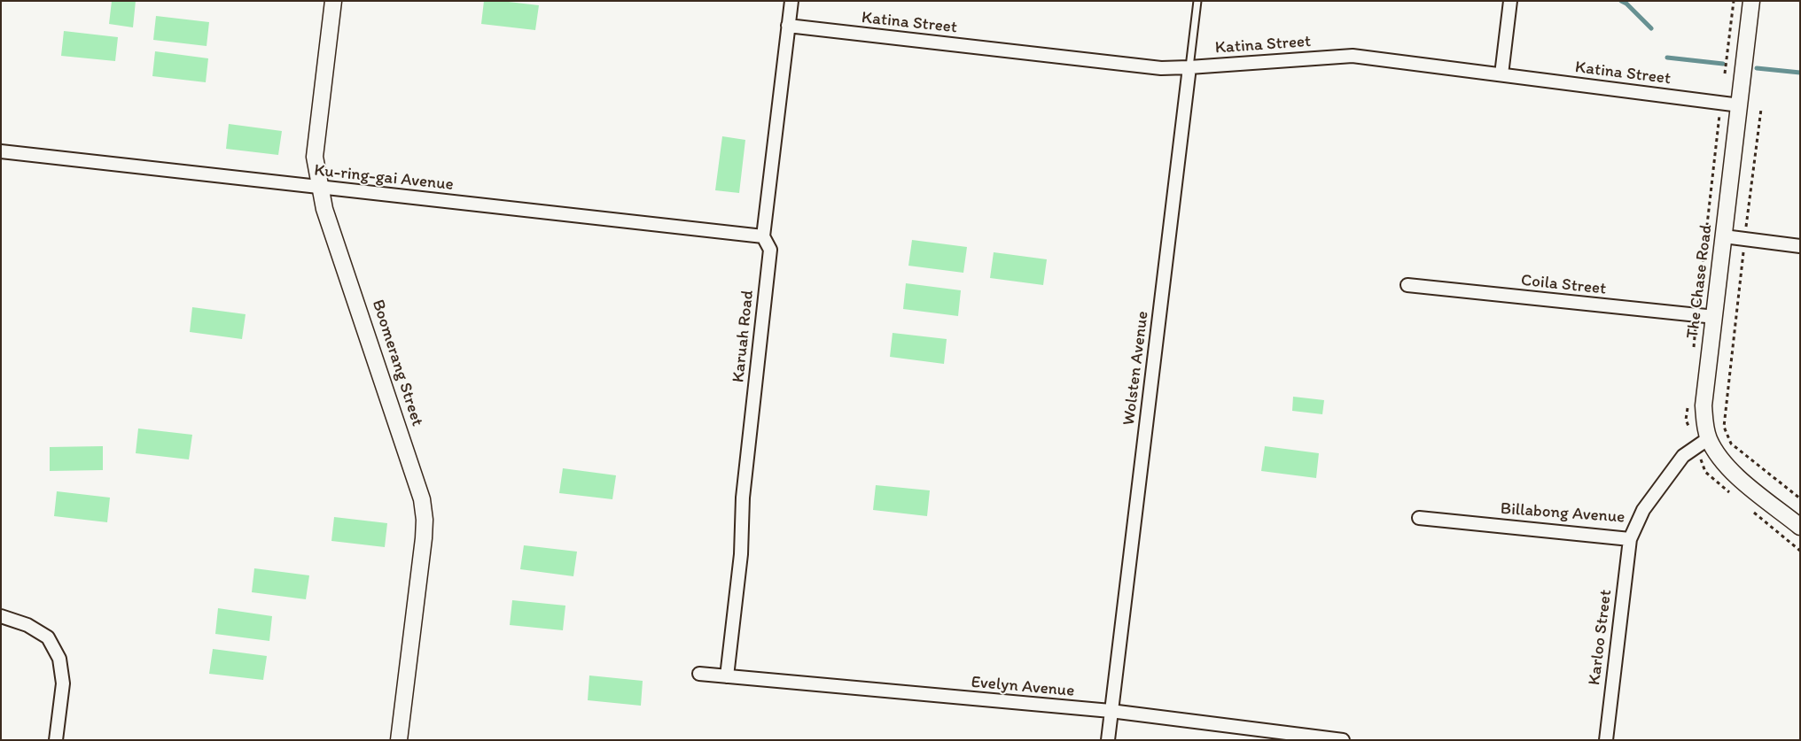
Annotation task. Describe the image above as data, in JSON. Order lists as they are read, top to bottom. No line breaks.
{"streets":{"street":["Katina Street","Ku-ring-gai Avenue","The Chase Road","Coila Street","Karuah Road","Boomerang Street","Wolsten Avenue","Billabong Avenue","Karloo Street","Evelyn Avenue"]},"crossings":[["Katina Street","The Chase Road"],["Katina Street","Karuah Road"],["Katina Street","Wolsten Avenue"],["Ku-ring-gai Avenue","Karuah Road"],["Ku-ring-gai Avenue","Boomerang Street"],["The Chase Road","Coila Street"],["The Chase Road","Billabong Avenue"],["Karuah Road","Evelyn Avenue"],["Wolsten Avenue","Evelyn Avenue"],["Billabong Avenue","Karloo Street"]]}
